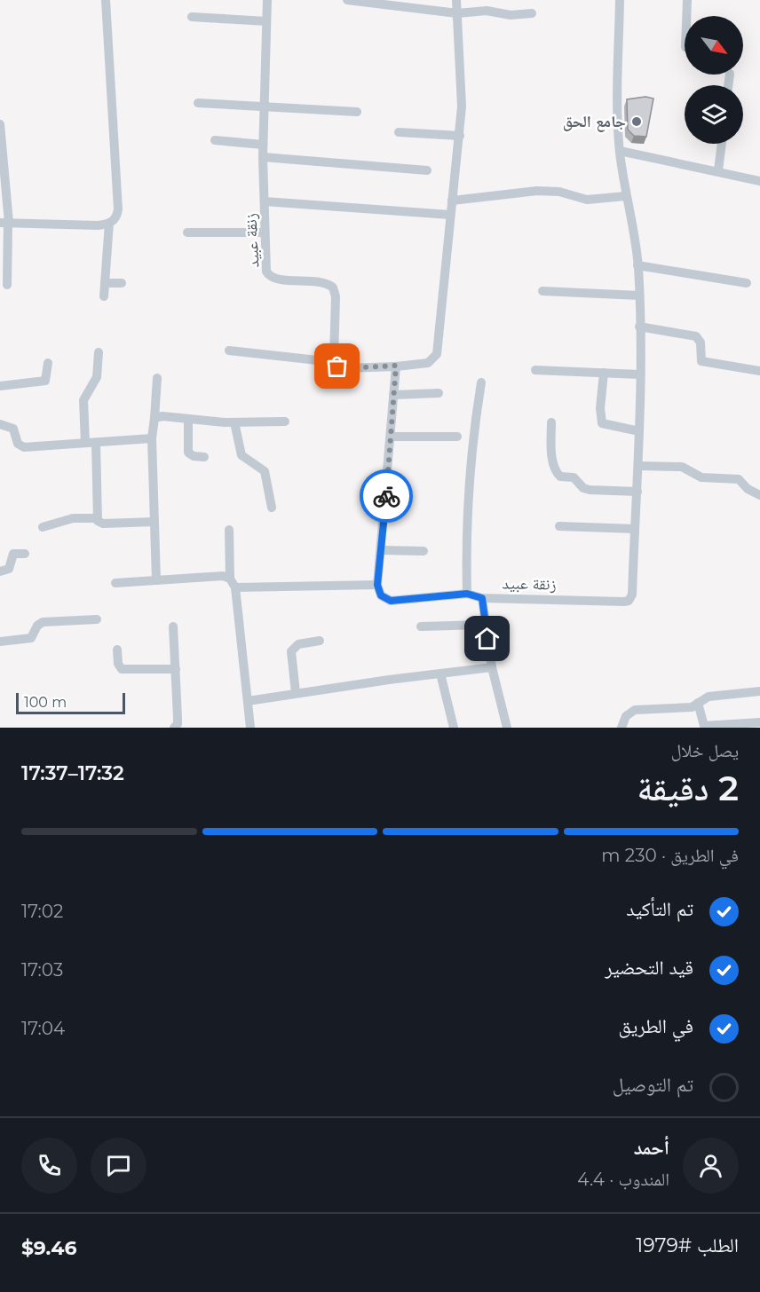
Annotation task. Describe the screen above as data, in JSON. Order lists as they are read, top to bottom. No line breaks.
{"streets":{"street":["زنقة عبيد"]},"places":["جامع الحق"],"scale_bar":"100 m","north":"bottom right","page":{"scale":"100 m","heading":["2 دقيقة","يصل خلال","17:32–17:37"],"panel":["أحمد","المندوب · 4.4","الطلب #1979","$9.46"],"bar":"في الطريق · 230 m","list":[["تم التأكيد","17:02"],["قيد التحضير","17:03"],["في الطريق","17:04"],"تم التوصيل"]}}
